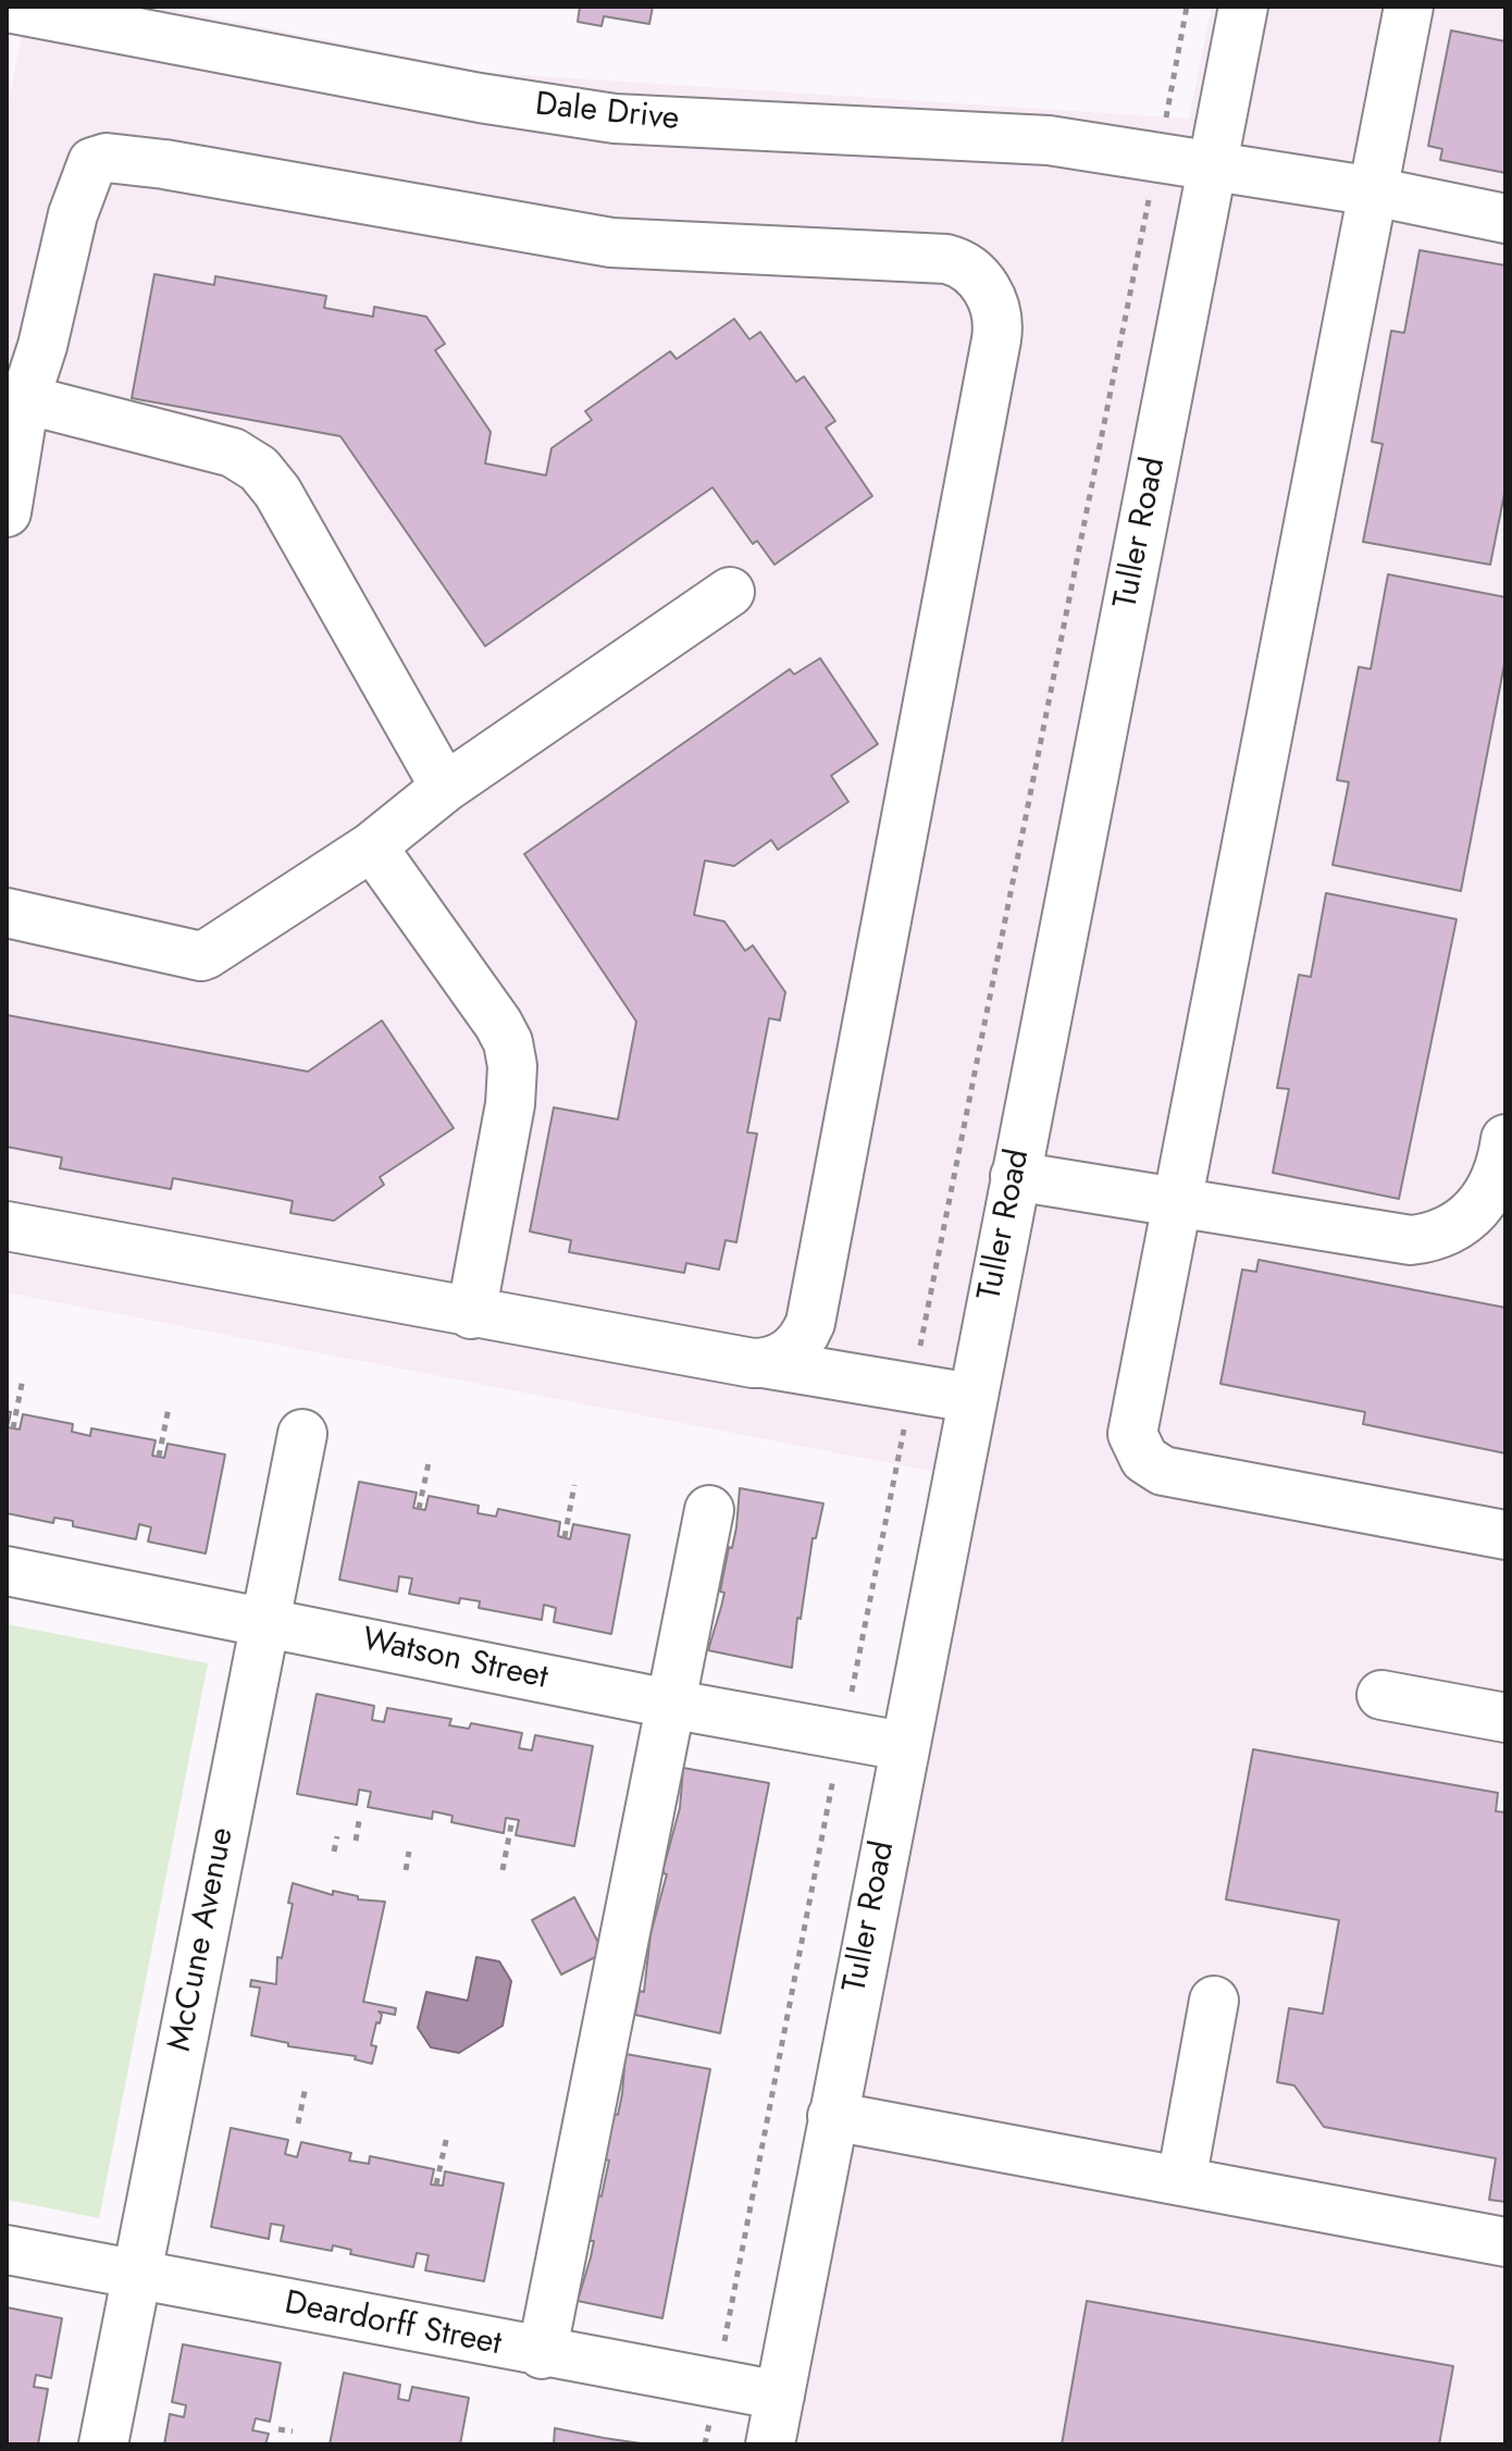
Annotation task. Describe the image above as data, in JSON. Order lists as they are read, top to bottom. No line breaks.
{"streets":{"street":["Dale Drive","Tuller Road","Watson Street","McCune Avenue","Deardorff Street"]},"crossings":[["Dale Drive","Tuller Road"],["Tuller Road","Watson Street"],["Tuller Road","Deardorff Street"],["Watson Street","McCune Avenue"],["McCune Avenue","Deardorff Street"]]}
